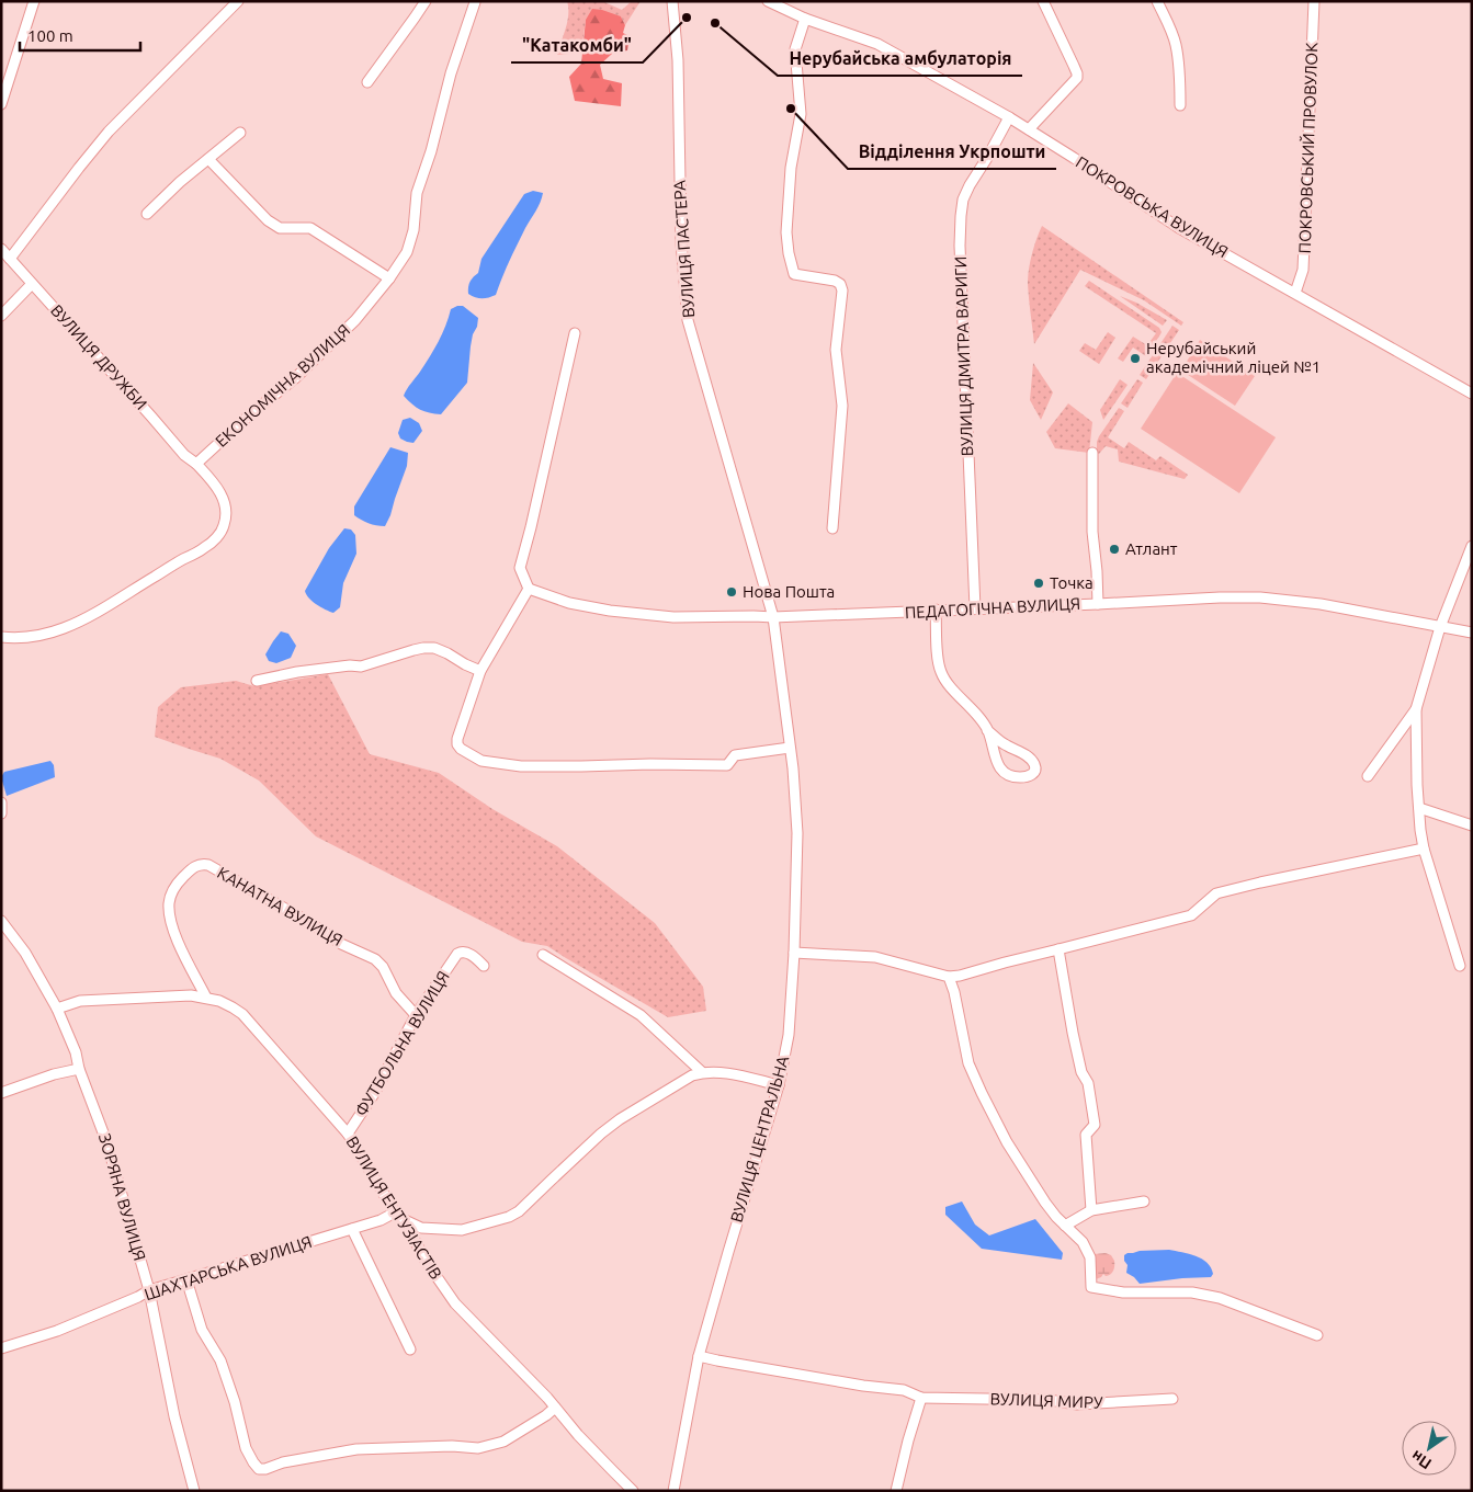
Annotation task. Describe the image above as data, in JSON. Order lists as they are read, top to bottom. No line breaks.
{"streets":{"street":["ПОКРОВСЬКИЙ ПРОВУЛОК","ПОКРОВСЬКА ВУЛИЦЯ","ВУЛИЦЯ ПАСТЕРА","ВУЛИЦЯ ДМИТРА ВАРИГИ","ВУЛИЦЯ ДРУЖБИ","ЕКОНОМІЧНА ВУЛИЦЯ","ПЕДАГОГІЧНА ВУЛИЦЯ","КАНАТНА ВУЛИЦЯ","ФУТБОЛЬНА ВУЛИЦЯ","ВУЛИЦЯ ЦЕНТРАЛЬНА","ЗОРЯНА ВУЛИЦЯ","ВУЛИЦЯ ЕНТУЗІАСТІВ","ШАХТАРСЬКА ВУЛИЦЯ","ВУЛИЦЯ МИРУ"]},"crossings":[["ПОКРОВСЬКИЙ ПРОВУЛОК","ПОКРОВСЬКА ВУЛИЦЯ"],["ПОКРОВСЬКА ВУЛИЦЯ","ВУЛИЦЯ ДМИТРА ВАРИГИ"],["ВУЛИЦЯ ПАСТЕРА","ПЕДАГОГІЧНА ВУЛИЦЯ"],["ВУЛИЦЯ ПАСТЕРА","ВУЛИЦЯ ЦЕНТРАЛЬНА"],["ВУЛИЦЯ ДМИТРА ВАРИГИ","ПЕДАГОГІЧНА ВУЛИЦЯ"],["ВУЛИЦЯ ДРУЖБИ","ЕКОНОМІЧНА ВУЛИЦЯ"],["ПЕДАГОГІЧНА ВУЛИЦЯ","ВУЛИЦЯ ЦЕНТРАЛЬНА"],["КАНАТНА ВУЛИЦЯ","ФУТБОЛЬНА ВУЛИЦЯ"],["КАНАТНА ВУЛИЦЯ","ВУЛИЦЯ ЕНТУЗІАСТІВ"],["ФУТБОЛЬНА ВУЛИЦЯ","ВУЛИЦЯ ЕНТУЗІАСТІВ"],["ВУЛИЦЯ ЦЕНТРАЛЬНА","ВУЛИЦЯ МИРУ"],["ЗОРЯНА ВУЛИЦЯ","ВУЛИЦЯ ЕНТУЗІАСТІВ"],["ЗОРЯНА ВУЛИЦЯ","ШАХТАРСЬКА ВУЛИЦЯ"],["ВУЛИЦЯ ЕНТУЗІАСТІВ","ШАХТАРСЬКА ВУЛИЦЯ"]],"places":["\"Катакомби\"","Нерубайська амбулаторія","Відділення Укрпошти","Нерубайський академічний ліцей №1","Атлант","Точка","Нова Пошта"],"scale_bar":"100 m","north":"bottom left"}
